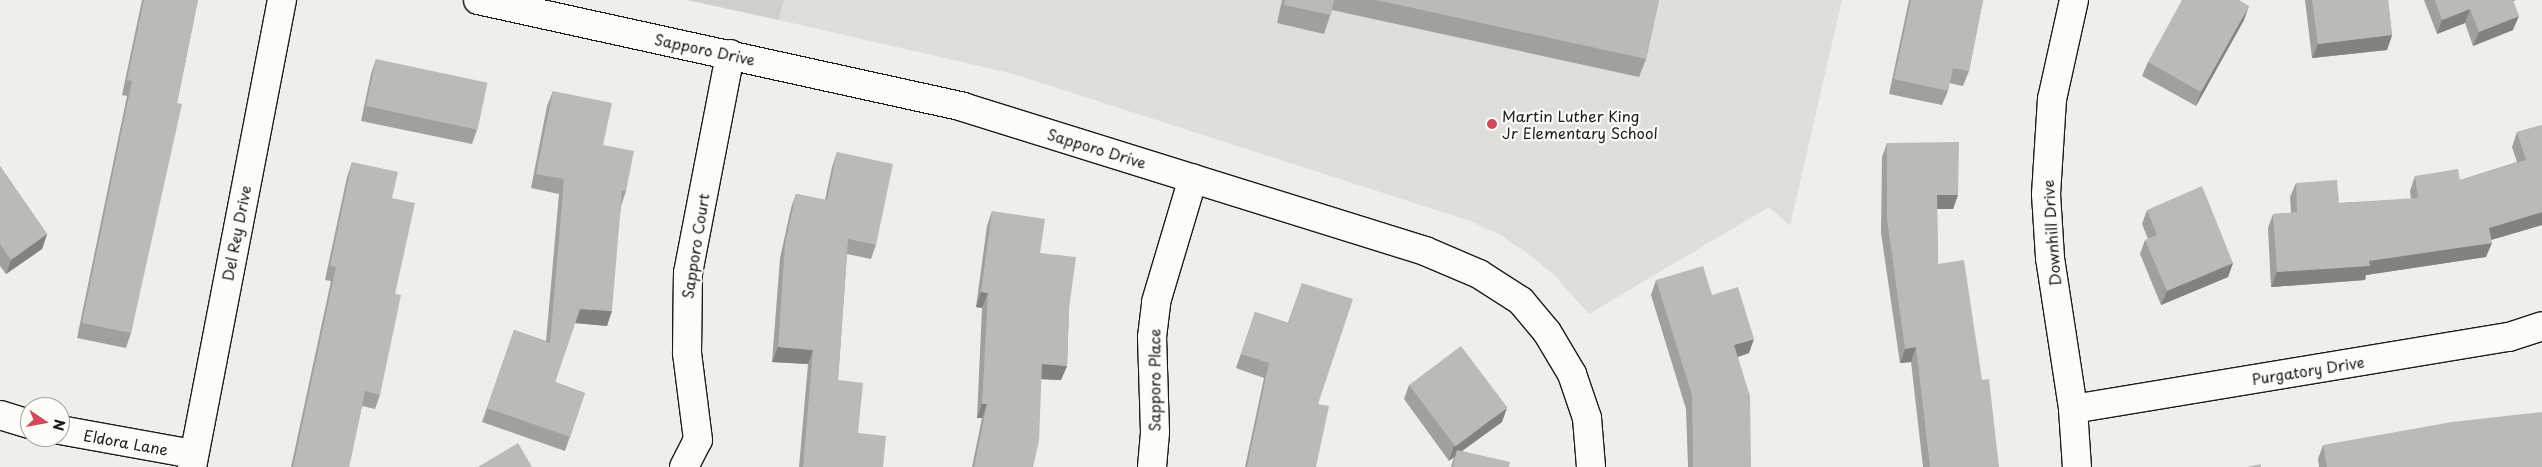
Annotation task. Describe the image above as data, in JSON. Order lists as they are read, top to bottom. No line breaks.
{"streets":{"street":["Sapporo Drive","Del Rey Drive","Downhill Drive","Sapporo Court","Purgatory Drive","Sapporo Place","Eldora Lane"]},"crossings":[["Sapporo Drive","Sapporo Court"],["Sapporo Drive","Sapporo Place"],["Del Rey Drive","Eldora Lane"],["Downhill Drive","Purgatory Drive"]],"places":["Martin Luther King Jr Elementary School"],"north":"right"}
